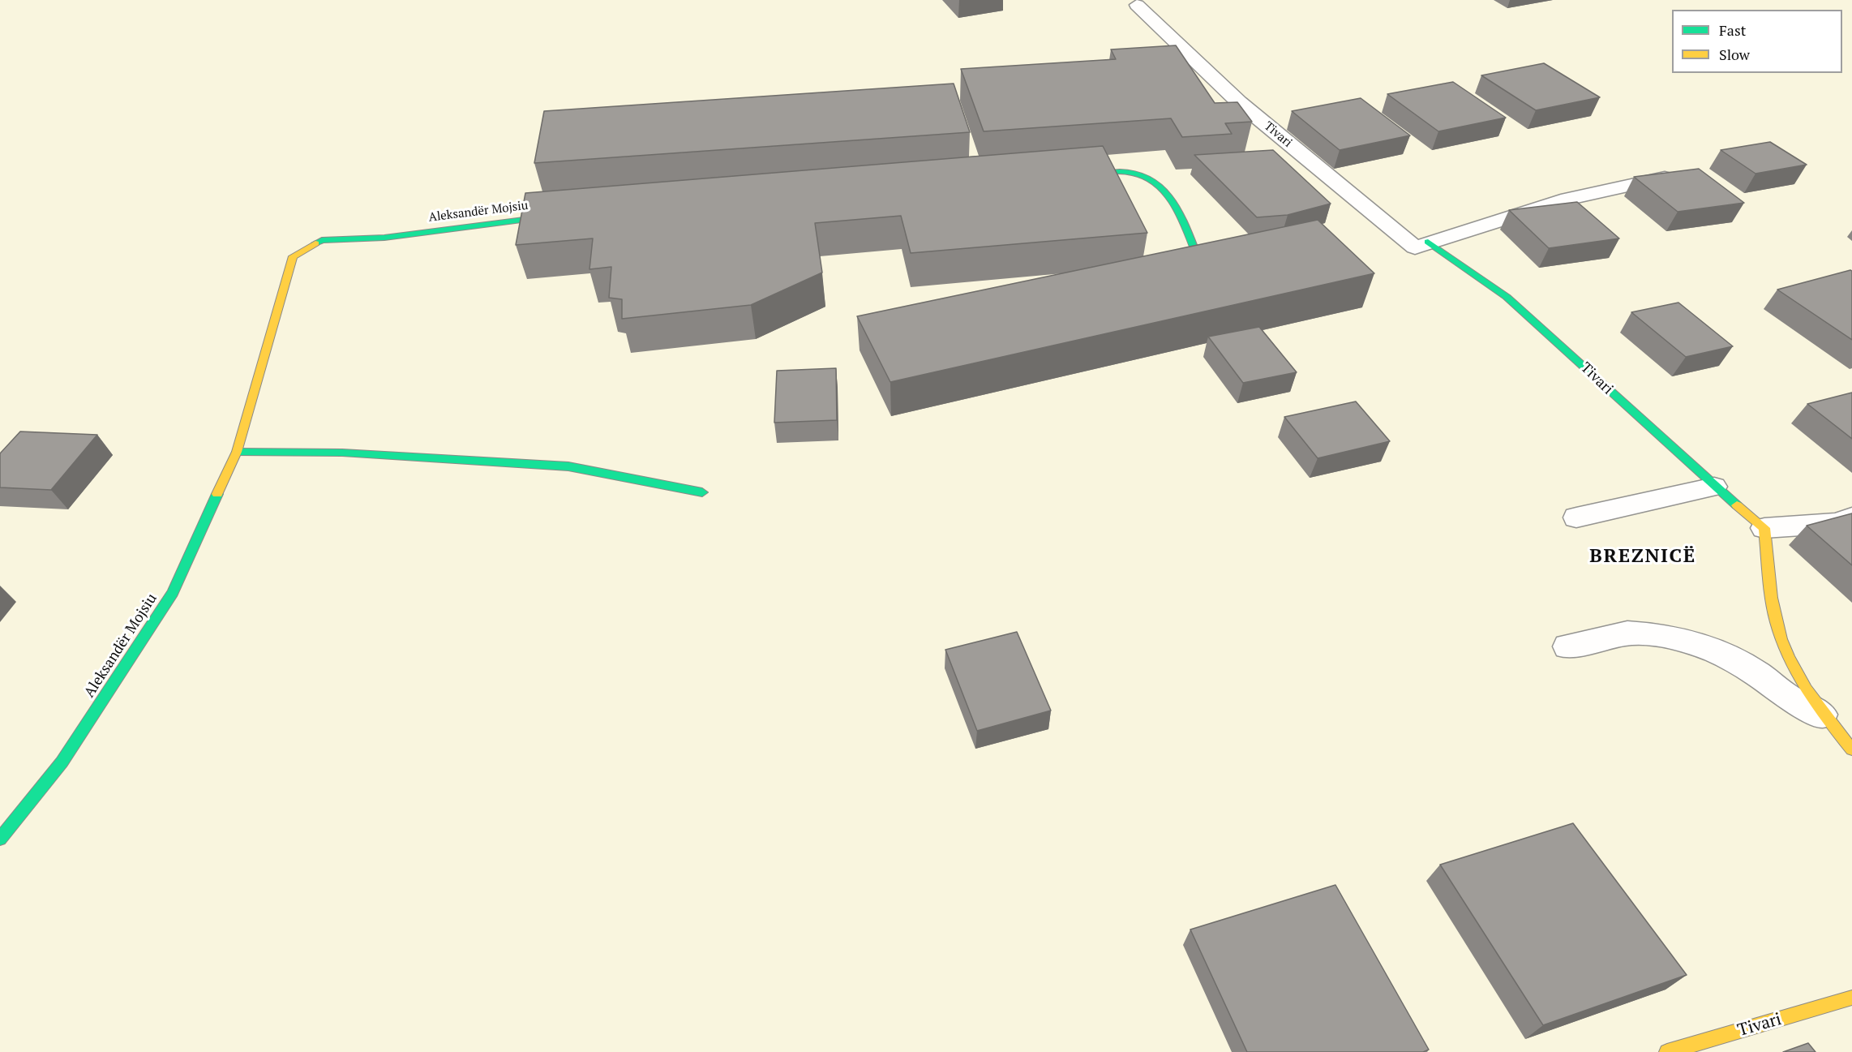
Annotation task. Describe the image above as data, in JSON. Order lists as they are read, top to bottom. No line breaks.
{"streets":{"street":["Tivari","Aleksandër Mojsiu"]},"districts":["BREZNICË"],"legend":["Fast","Slow"]}
